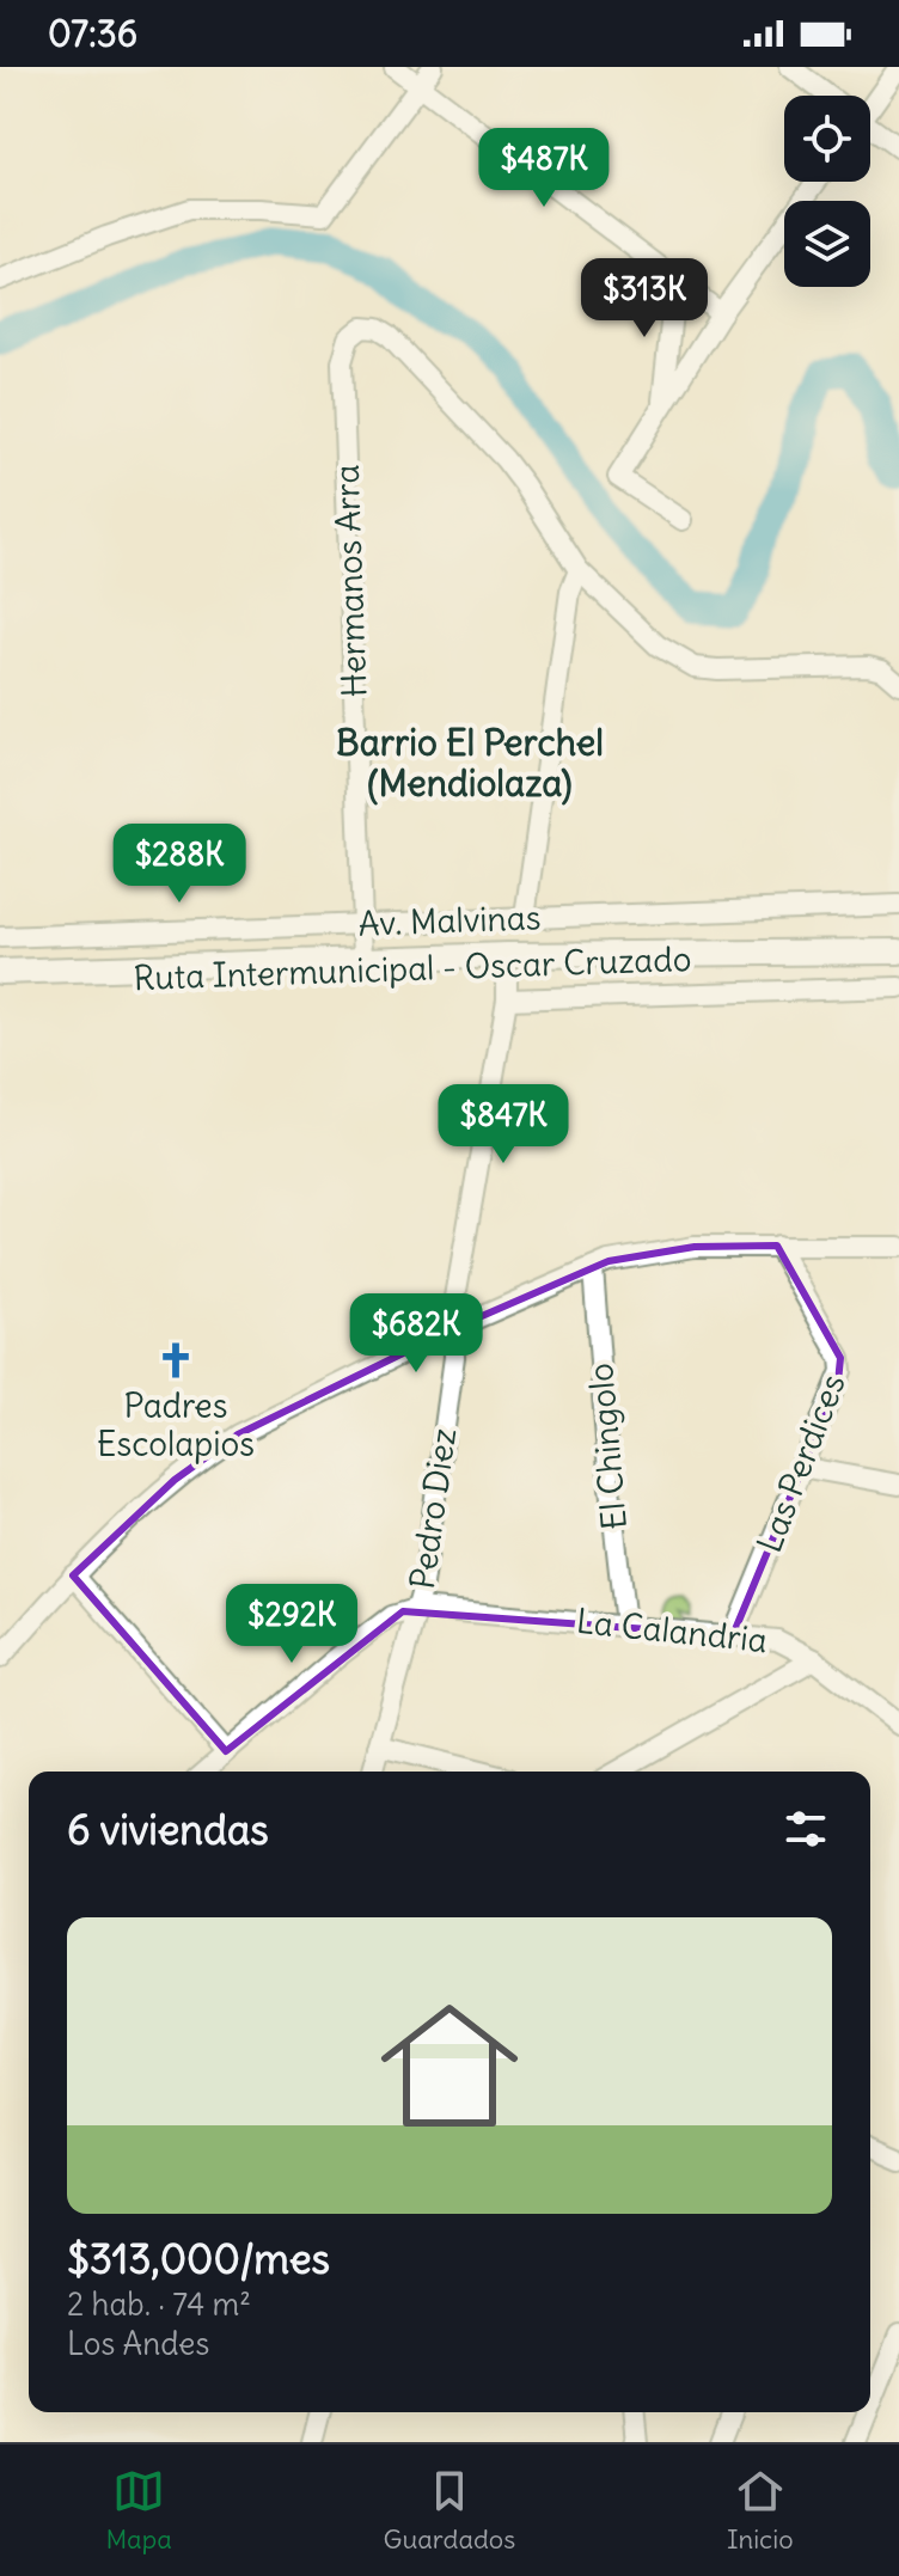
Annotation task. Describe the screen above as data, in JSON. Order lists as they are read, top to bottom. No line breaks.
{"streets":{"main road":["Ruta Intermunicipal - Oscar Cruzado"],"street":["Hermanos Arra","Av. Malvinas","El Chingolo","Las Perdices","Pedro Diez","La Calandria"]},"crossings":[["Hermanos Arra","Av. Malvinas"],["Hermanos Arra","Ruta Intermunicipal - Oscar Cruzado"],["Ruta Intermunicipal - Oscar Cruzado","Pedro Diez"],["El Chingolo","La Calandria"],["Las Perdices","La Calandria"],["Pedro Diez","La Calandria"]],"districts":["Barrio El Perchel (Mendiolaza)"],"places":{"church":["Padres Escolapios"]},"page":{"status":"07:36","price":["$487K","$313K","$288K","$847K","$682K","$292K"],"heading":"6 viviendas","list":[{"name":"$313,000/mes","note":"2 hab. · 74 m² · Los Andes"}],"tabs":["Mapa","Guardados","Inicio"]}}
